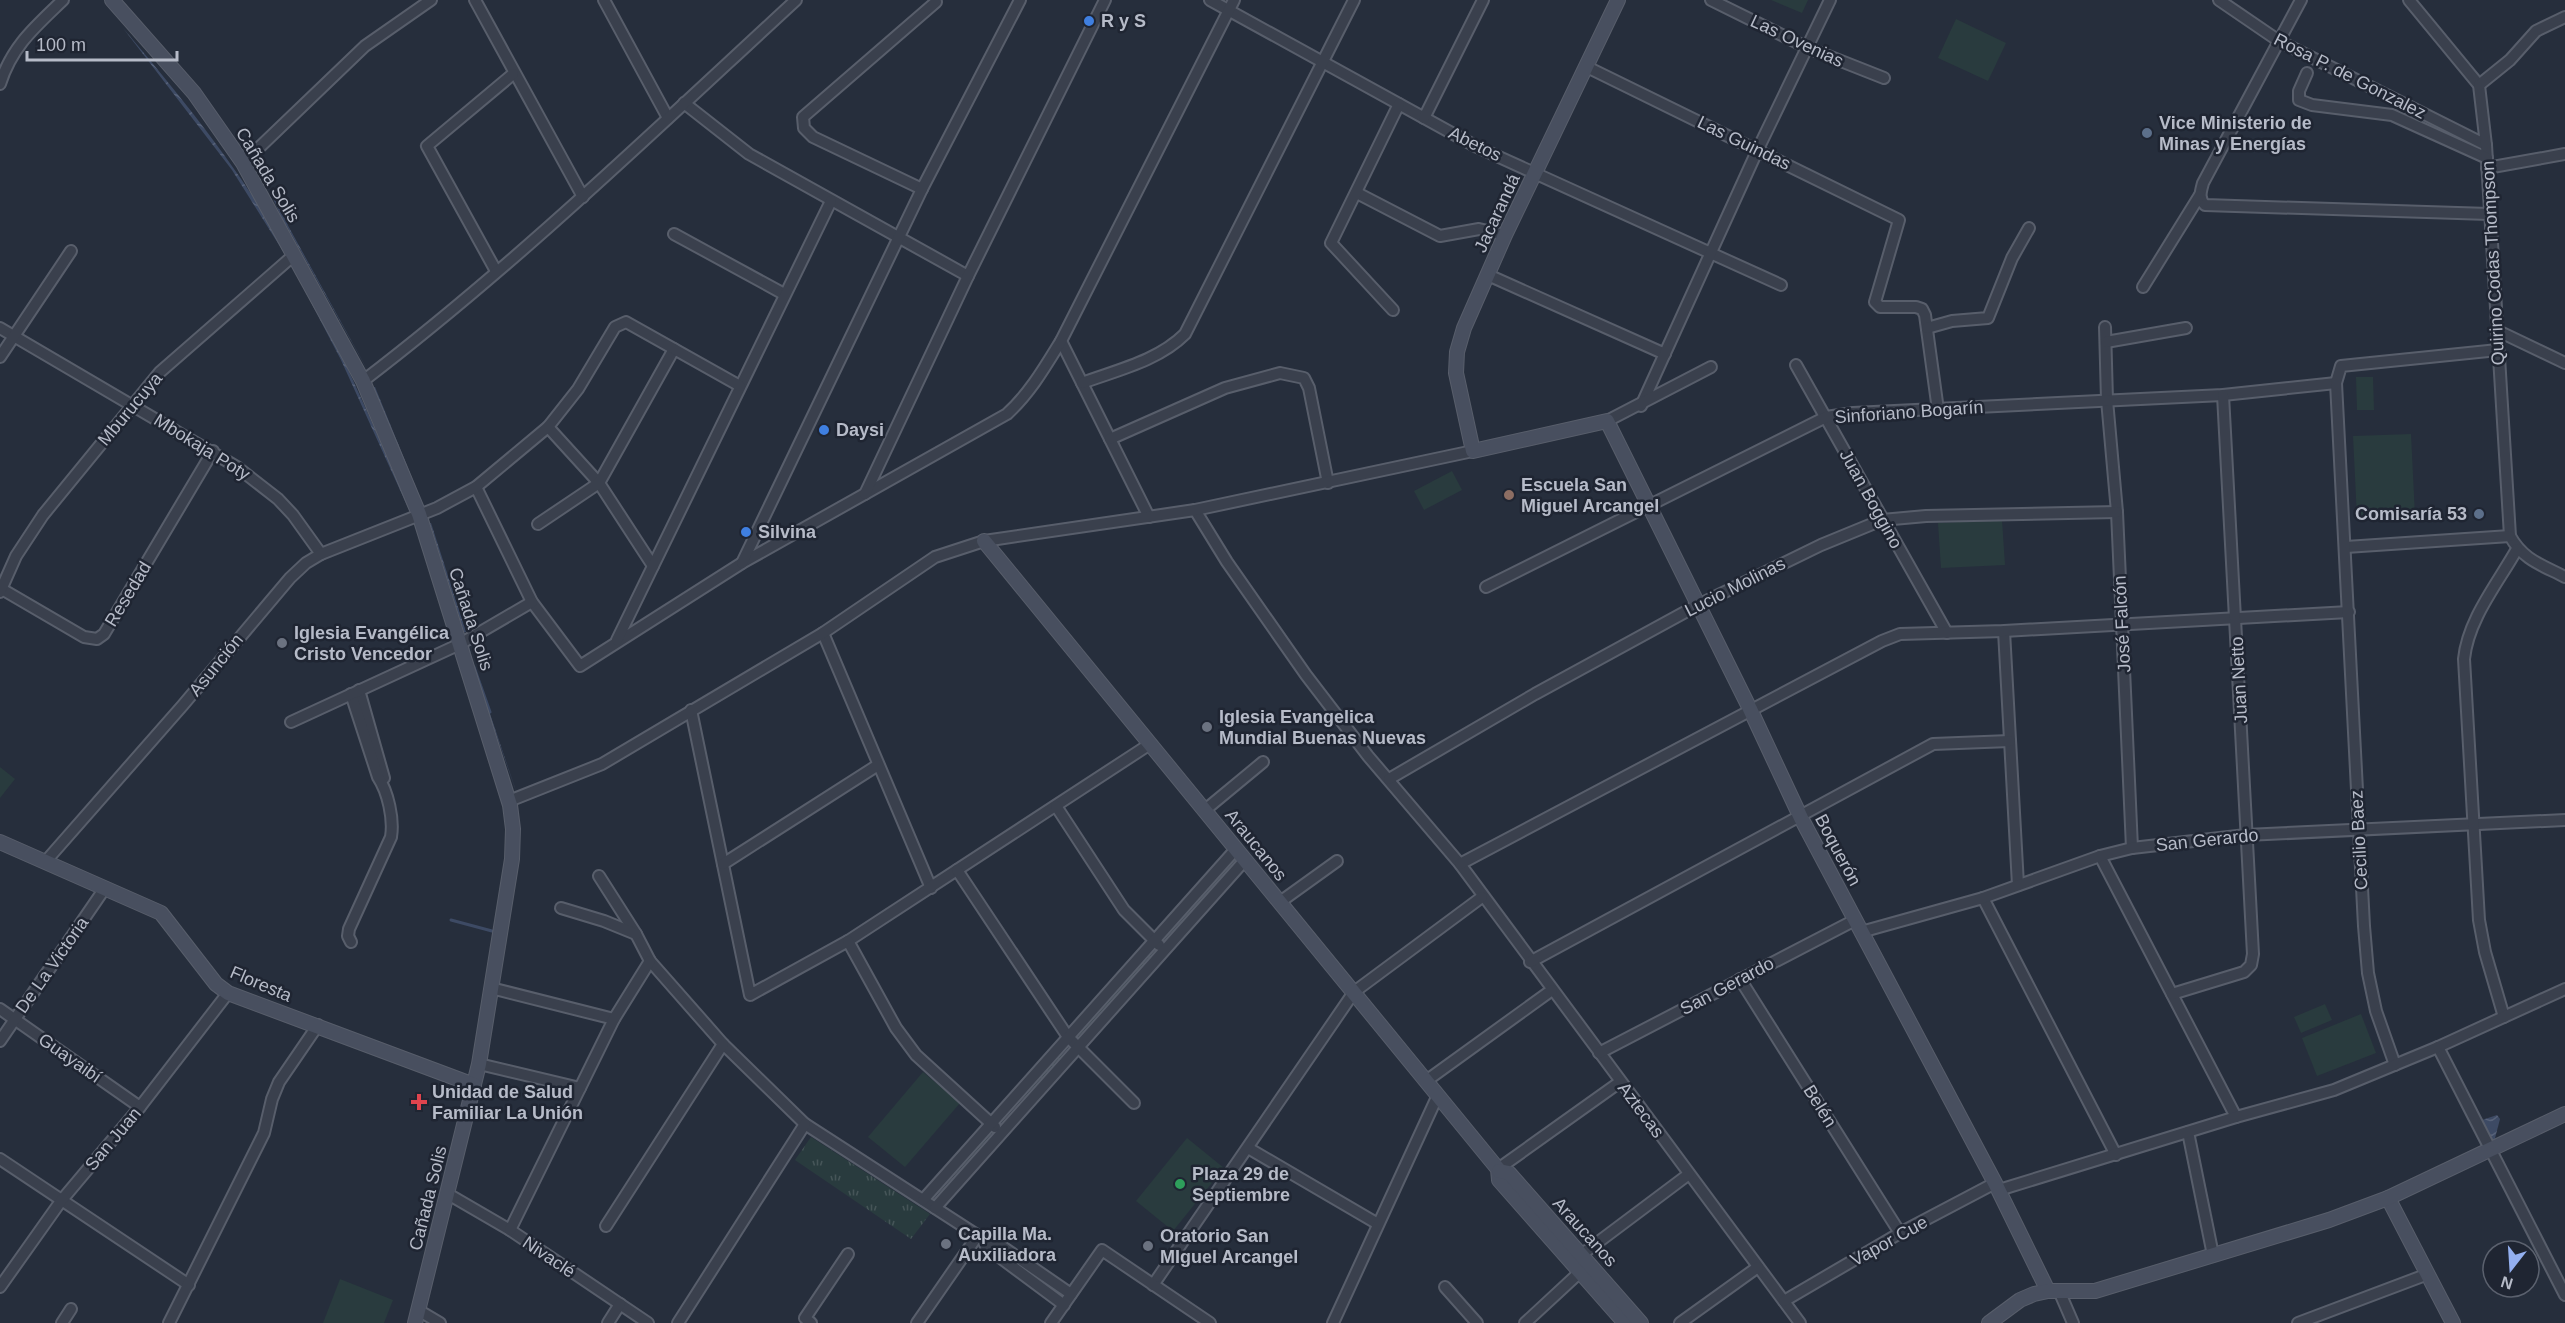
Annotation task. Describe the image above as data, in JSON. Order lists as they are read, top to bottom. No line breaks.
{"streets":{"street":["Las Ovenias","Rosa P. de Gonzalez","Las Guindas","Abetos","Cañada Solis","Jacarandá","Quirino Codas Thompson","Mburucuya","Sinforiano Bogarín","Mbokaja Poty","Juan Boggino","Lucio Molinas","Resedad","José Falcón","Asunción","Juan Netto","San Gerardo","Cecilio Baez","Araucanos","Boquerón","De La Victoria","Floresta","Guayaibí","Belén","Aztecas","San Juan","Vapor Cue","Nivaclé"]},"crossings":[["Rosa P. de Gonzalez","Quirino Codas Thompson"],["Las Guindas","Jacarandá"],["Abetos","Jacarandá"],["Cañada Solis","Mburucuya"],["Cañada Solis","Asunción"],["Cañada Solis","Floresta"],["Cañada Solis","Nivaclé"],["Mburucuya","Mbokaja Poty"],["Mburucuya","Resedad"],["Sinforiano Bogarín","Juan Boggino"],["Sinforiano Bogarín","José Falcón"],["Sinforiano Bogarín","Juan Netto"],["Sinforiano Bogarín","Cecilio Baez"],["Sinforiano Bogarín","Boquerón"],["Mbokaja Poty","Resedad"],["Mbokaja Poty","Asunción"],["Juan Boggino","Lucio Molinas"],["Lucio Molinas","José Falcón"],["Lucio Molinas","Boquerón"],["Lucio Molinas","Aztecas"],["José Falcón","San Gerardo"],["Asunción","Floresta"],["Juan Netto","San Gerardo"],["San Gerardo","Cecilio Baez"],["San Gerardo","Boquerón"],["San Gerardo","Belén"],["San Gerardo","Aztecas"],["Cecilio Baez","Vapor Cue"],["Boquerón","Vapor Cue"],["De La Victoria","Floresta"],["De La Victoria","Guayaibí"],["Floresta","San Juan"],["Guayaibí","San Juan"],["Belén","Vapor Cue"],["Aztecas","Vapor Cue"]],"places":{"other":["R y S","Vice Ministerio de Minas y Energías","Daysi","Escuela San Miguel Arcangel","Comisaría 53","Silvina","Iglesia Evangélica Cristo Vencedor","Iglesia Evangelica Mundial Buenas Nuevas","Plaza 29 de Septiembre","Capilla Ma. Auxiliadora","Oratorio San MIguel Arcangel"],"health":["Unidad de Salud Familiar La Unión"]},"scale_bar":"100 m","north":"bottom"}
